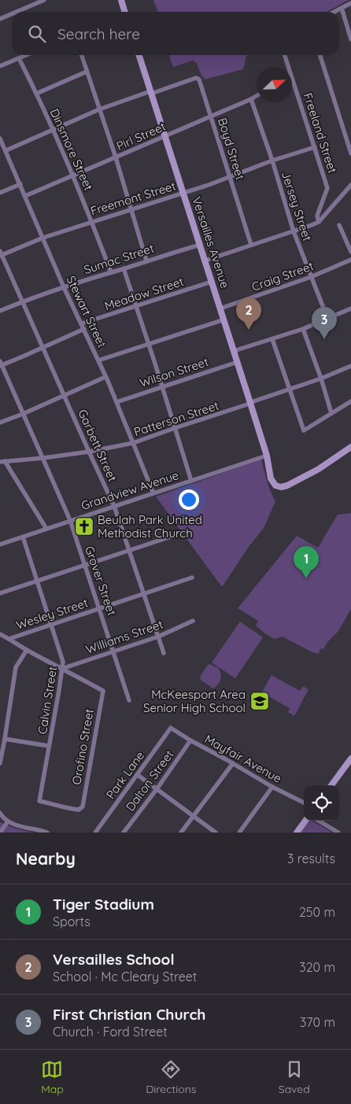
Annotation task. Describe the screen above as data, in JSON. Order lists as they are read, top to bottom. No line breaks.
{"streets":{"street":["Freeland Street","Pirl Street","Boyd Street","Dinsmore Street","Freemont Street","Jersey Street","Versailles Avenue","Sumac Street","Craig Street","Meadow Street","Stewart Street","Wilson Street","Patterson Street","Garbett Street","Grandview Avenue","Grover Street","Wesley Street","Williams Street","Calvin Street","Orofino Street","Mayfair Avenue","Park Lane","Dalton Street"]},"crossings":[["Freeland Street","Freemont Street"],["Pirl Street","Boyd Street"],["Pirl Street","Dinsmore Street"],["Pirl Street","Jersey Street"],["Pirl Street","Versailles Avenue"],["Pirl Street","Stewart Street"],["Boyd Street","Freemont Street"],["Boyd Street","Versailles Avenue"],["Dinsmore Street","Freemont Street"],["Dinsmore Street","Sumac Street"],["Freemont Street","Jersey Street"],["Freemont Street","Versailles Avenue"],["Freemont Street","Stewart Street"],["Freemont Street","Garbett Street"],["Jersey Street","Craig Street"],["Versailles Avenue","Sumac Street"],["Versailles Avenue","Craig Street"],["Versailles Avenue","Meadow Street"],["Versailles Avenue","Wilson Street"],["Versailles Avenue","Patterson Street"],["Versailles Avenue","Grandview Avenue"],["Sumac Street","Stewart Street"],["Sumac Street","Garbett Street"],["Meadow Street","Stewart Street"],["Stewart Street","Wilson Street"],["Stewart Street","Patterson Street"],["Stewart Street","Grandview Avenue"],["Patterson Street","Garbett Street"],["Patterson Street","Grover Street"],["Garbett Street","Grandview Avenue"],["Garbett Street","Wesley Street"],["Garbett Street","Williams Street"],["Grandview Avenue","Grover Street"],["Grandview Avenue","Calvin Street"],["Grover Street","Wesley Street"],["Grover Street","Williams Street"],["Wesley Street","Calvin Street"],["Williams Street","Calvin Street"],["Williams Street","Orofino Street"],["Calvin Street","Orofino Street"],["Mayfair Avenue","Park Lane"],["Mayfair Avenue","Dalton Street"]],"places":{"church":["Beulah Park United Methodist Church"],"school or university":["McKeesport Area Senior High School"]},"north":"top right","page":{"search":"Search here","pins":["2","3","1"],"heading":["Nearby","3 results"],"list":[{"mark":"1","name":"Tiger Stadium","note":"Sports","value":"250 m"},{"mark":"2","name":"Versailles School","note":"School · Mc Cleary Street","value":"320 m"},{"mark":"3","name":"First Christian Church","note":"Church · Ford Street","value":"370 m"}],"nav":["Map","Directions","Saved"]}}
